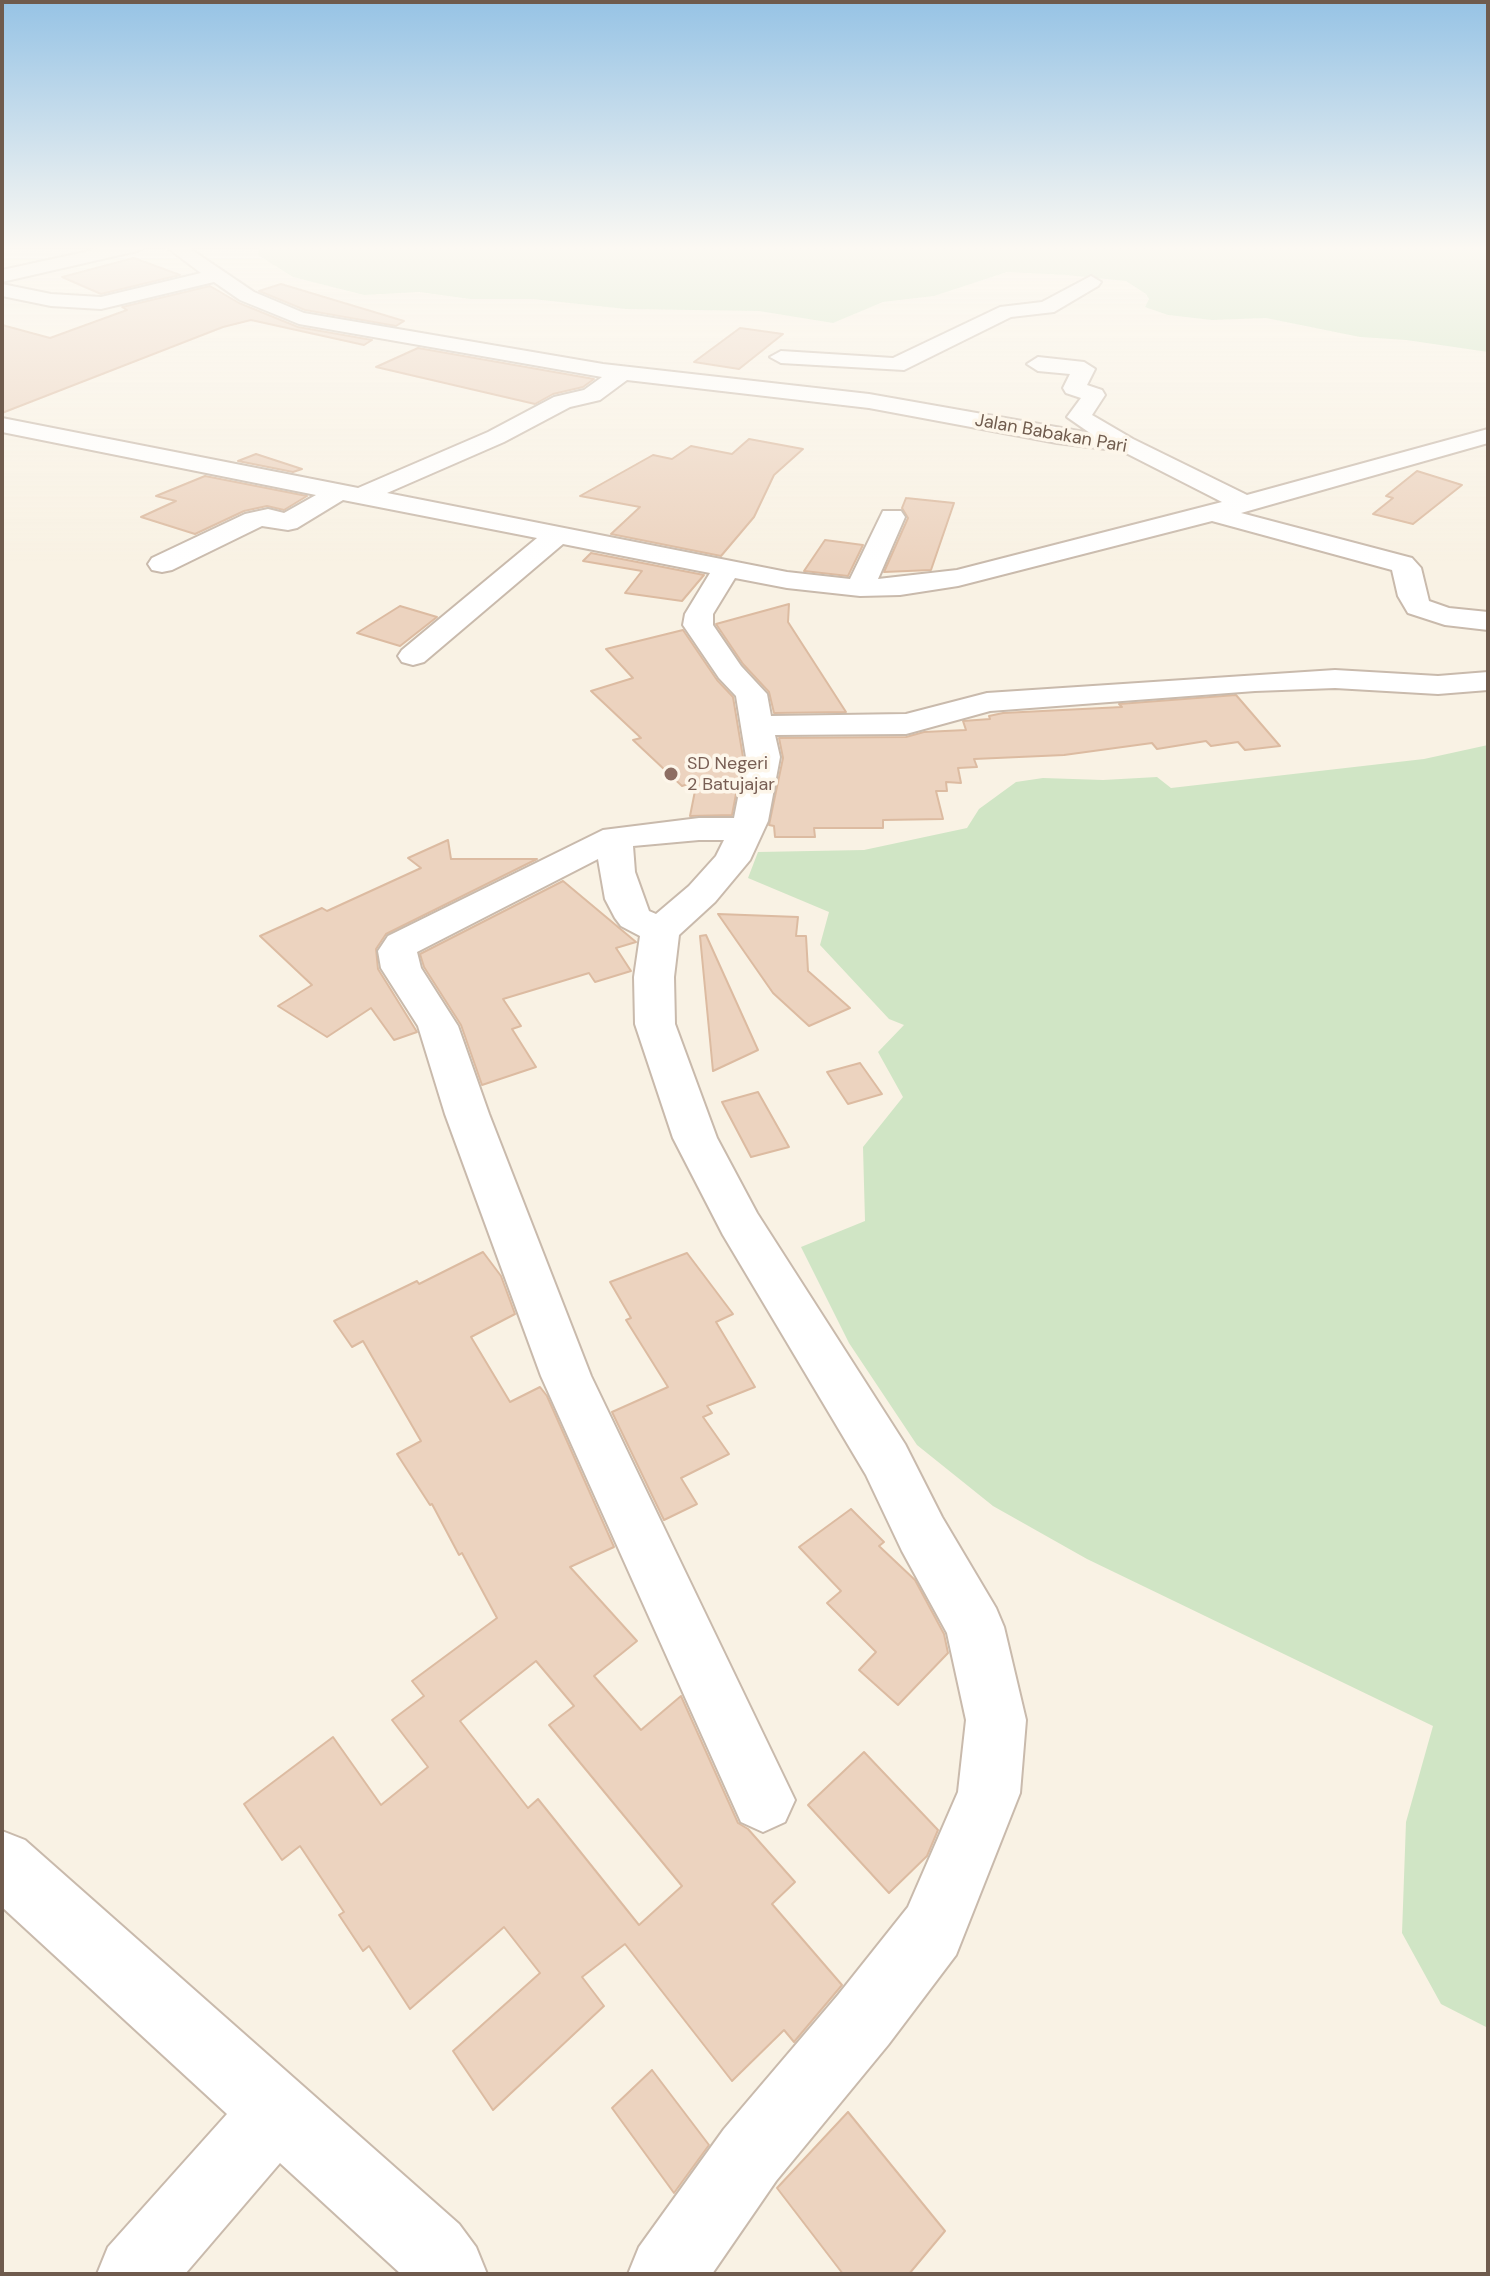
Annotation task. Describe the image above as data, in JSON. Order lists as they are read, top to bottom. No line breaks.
{"streets":{"street":["Jalan Babakan Pari"]},"places":["SD Negeri 2 Batujajar"]}
